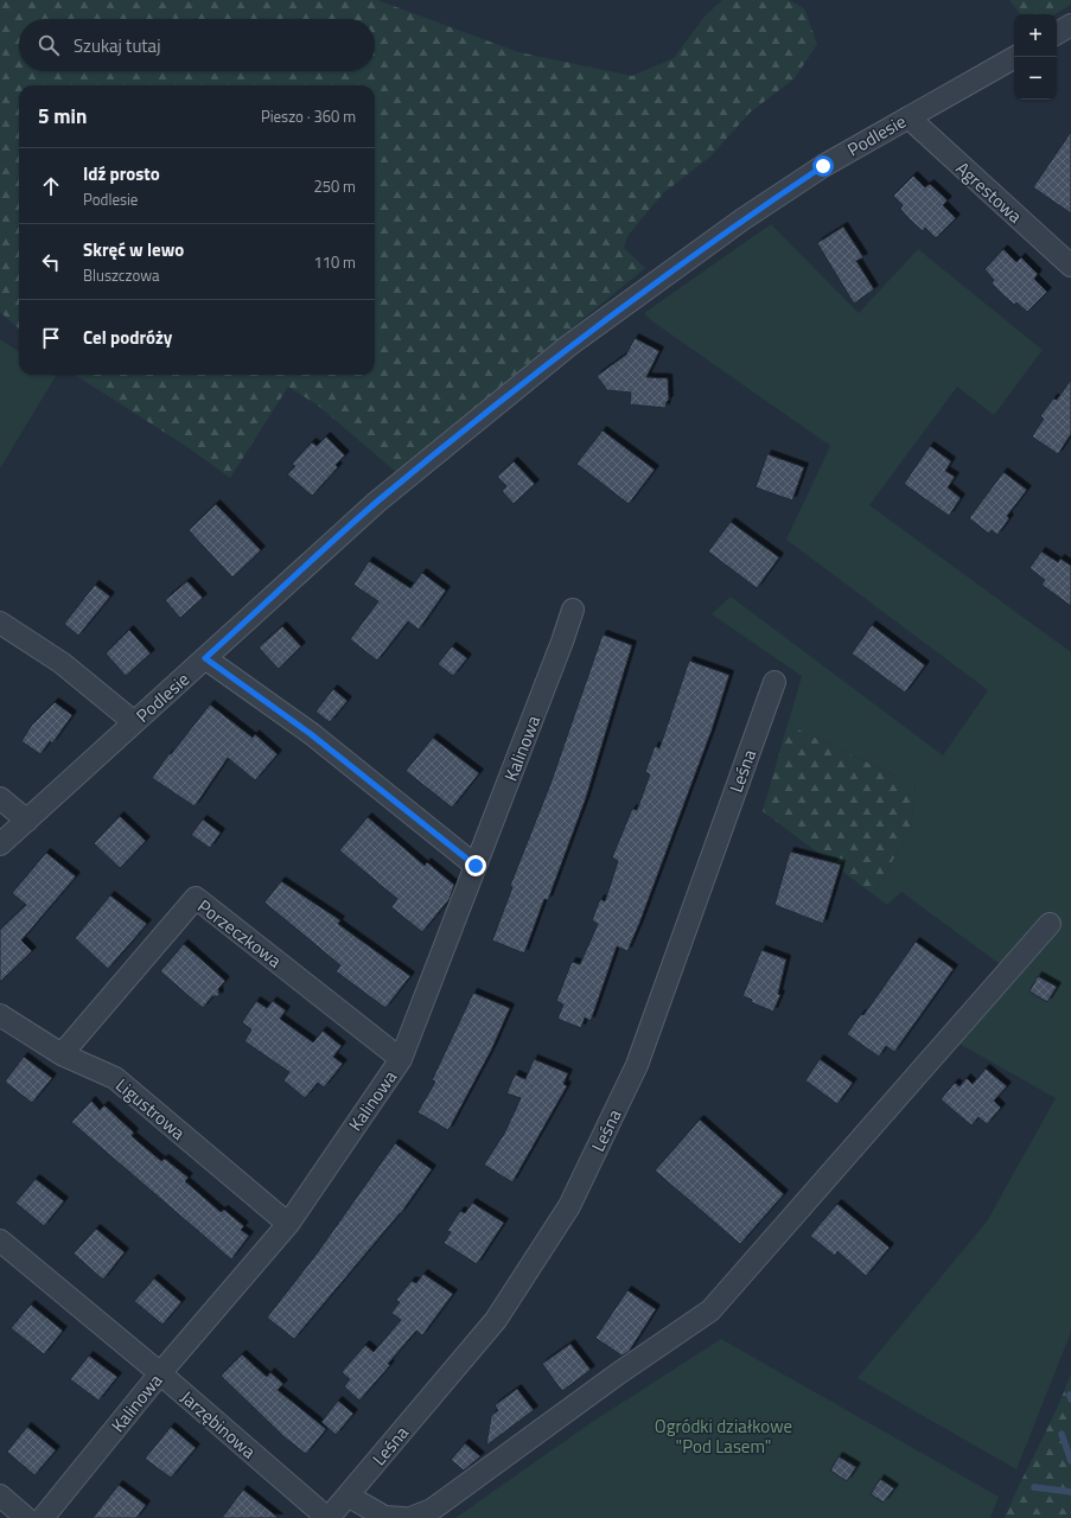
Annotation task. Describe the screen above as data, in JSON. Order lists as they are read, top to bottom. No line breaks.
{"streets":{"street":["Podlesie","Agrestowa","Kalinowa","Leśna","Porzeczkowa","Ligustrowa","Jarzębinowa"]},"crossings":[["Podlesie","Agrestowa"],["Kalinowa","Porzeczkowa"],["Kalinowa","Ligustrowa"],["Kalinowa","Jarzębinowa"],["Leśna","Jarzębinowa"],["Porzeczkowa","Ligustrowa"]],"parks":["Ogródki działkowe \"Pod Lasem\""],"page":{"map_buttons":["+","−"],"search":"Szukaj tutaj","heading":["5 min","Pieszo · 360 m"],"list":[["Idź prosto","Podlesie","250 m"],["Skręć w lewo","Bluszczowa","110 m"],"Cel podróży"]}}
